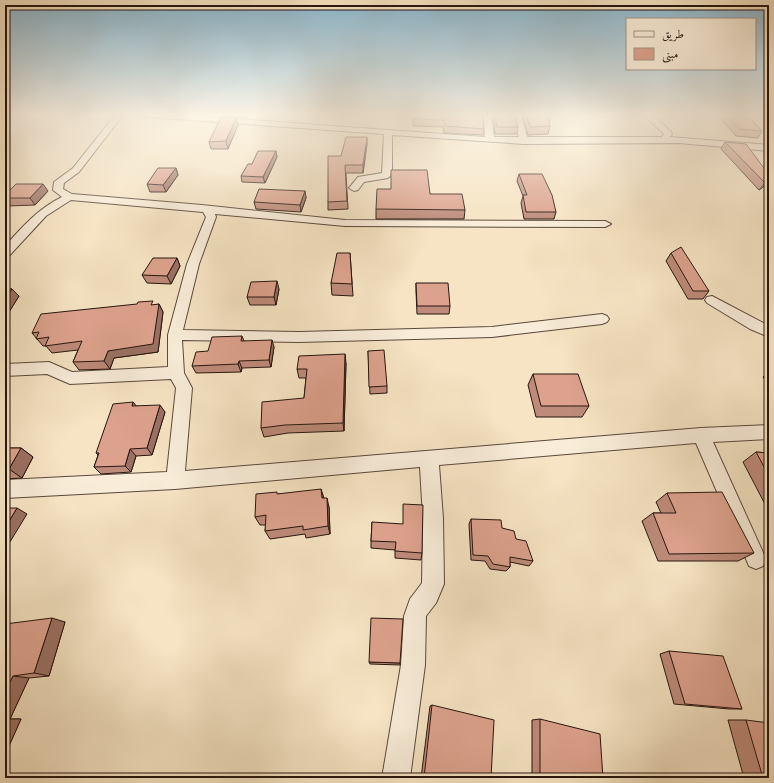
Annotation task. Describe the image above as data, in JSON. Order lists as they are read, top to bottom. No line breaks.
{"legend":["طريق","مبنى"]}
